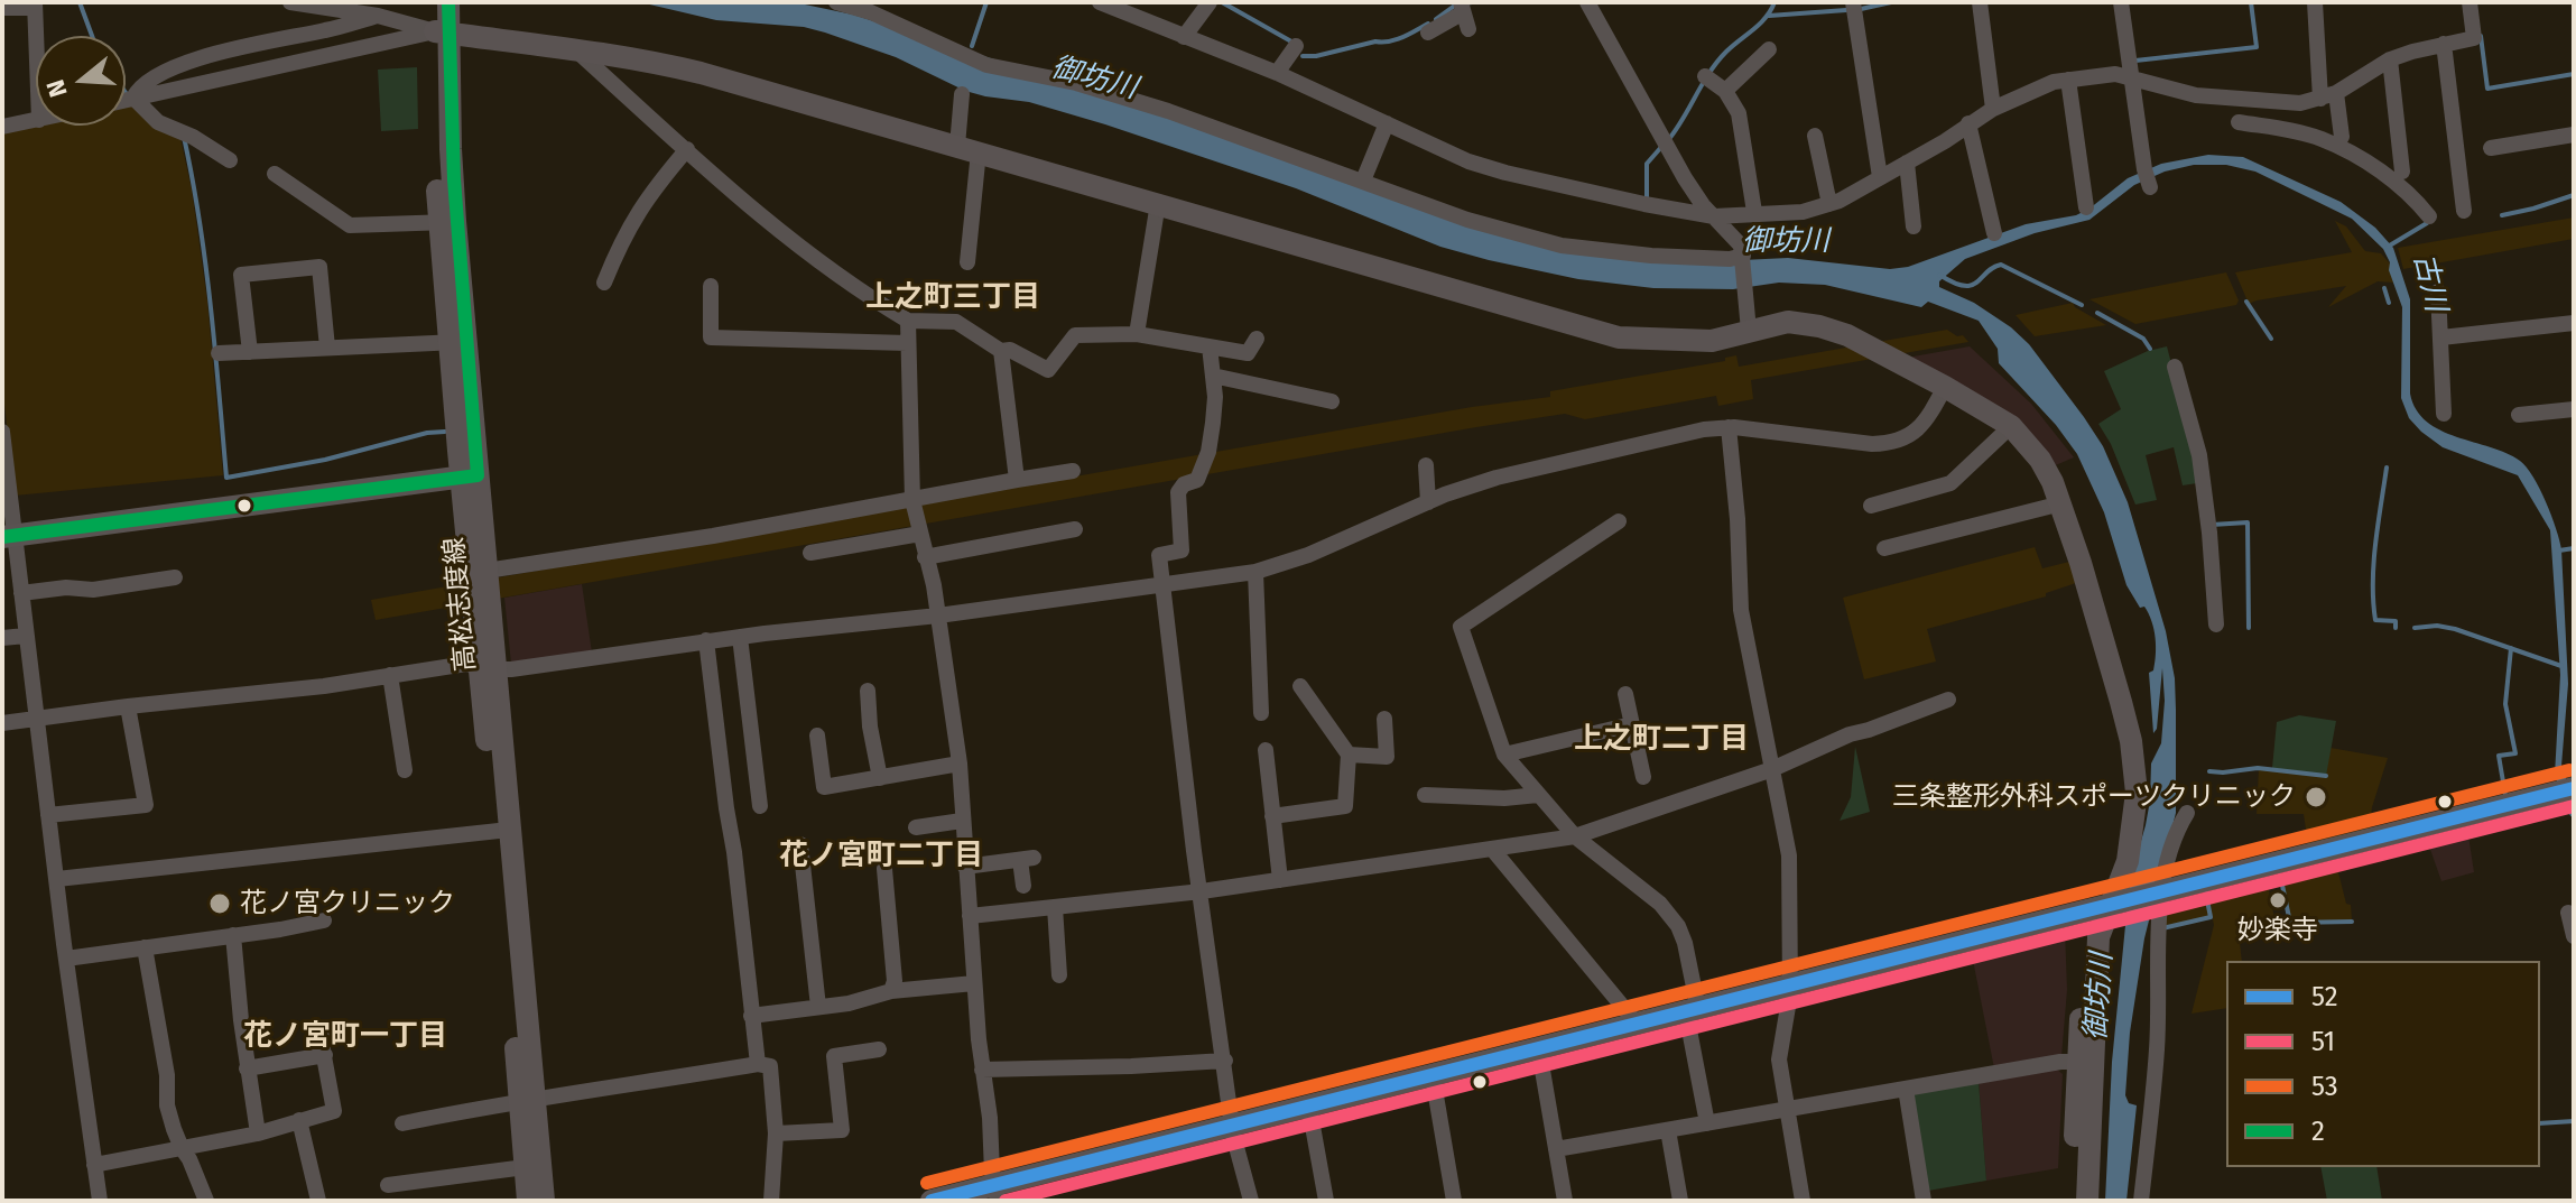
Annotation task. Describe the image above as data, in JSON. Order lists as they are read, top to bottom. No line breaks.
{"streets":{"street":["高松志度線"]},"districts":["上之町三丁目","上之町二丁目","花ノ宮町二丁目","花ノ宮町一丁目"],"water":["御坊川","古川"],"places":["三条整形外科スポーツクリニック","妙楽寺","花ノ宮クリニック"],"lines":["transit line 2","transit line 53","transit line 52","transit line 51"],"legend":["52","51","53","2"],"north":"left"}
